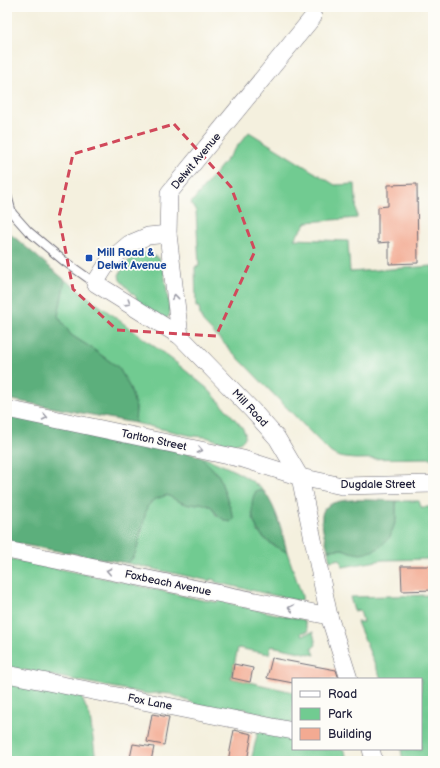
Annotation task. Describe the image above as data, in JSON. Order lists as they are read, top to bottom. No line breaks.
{"streets":{"street":["Delwit Avenue","Mill Road","Tarlton Street","Dugdale Street","Foxbeach Avenue","Fox Lane"]},"crossings":[["Delwit Avenue","Mill Road"],["Mill Road","Tarlton Street"],["Mill Road","Dugdale Street"],["Mill Road","Foxbeach Avenue"],["Tarlton Street","Dugdale Street"]],"one_way":["Tarlton Street","Foxbeach Avenue"],"places":{"transit":["Mill Road & Delwit Avenue"]},"legend":["Road","Park","Building"]}
